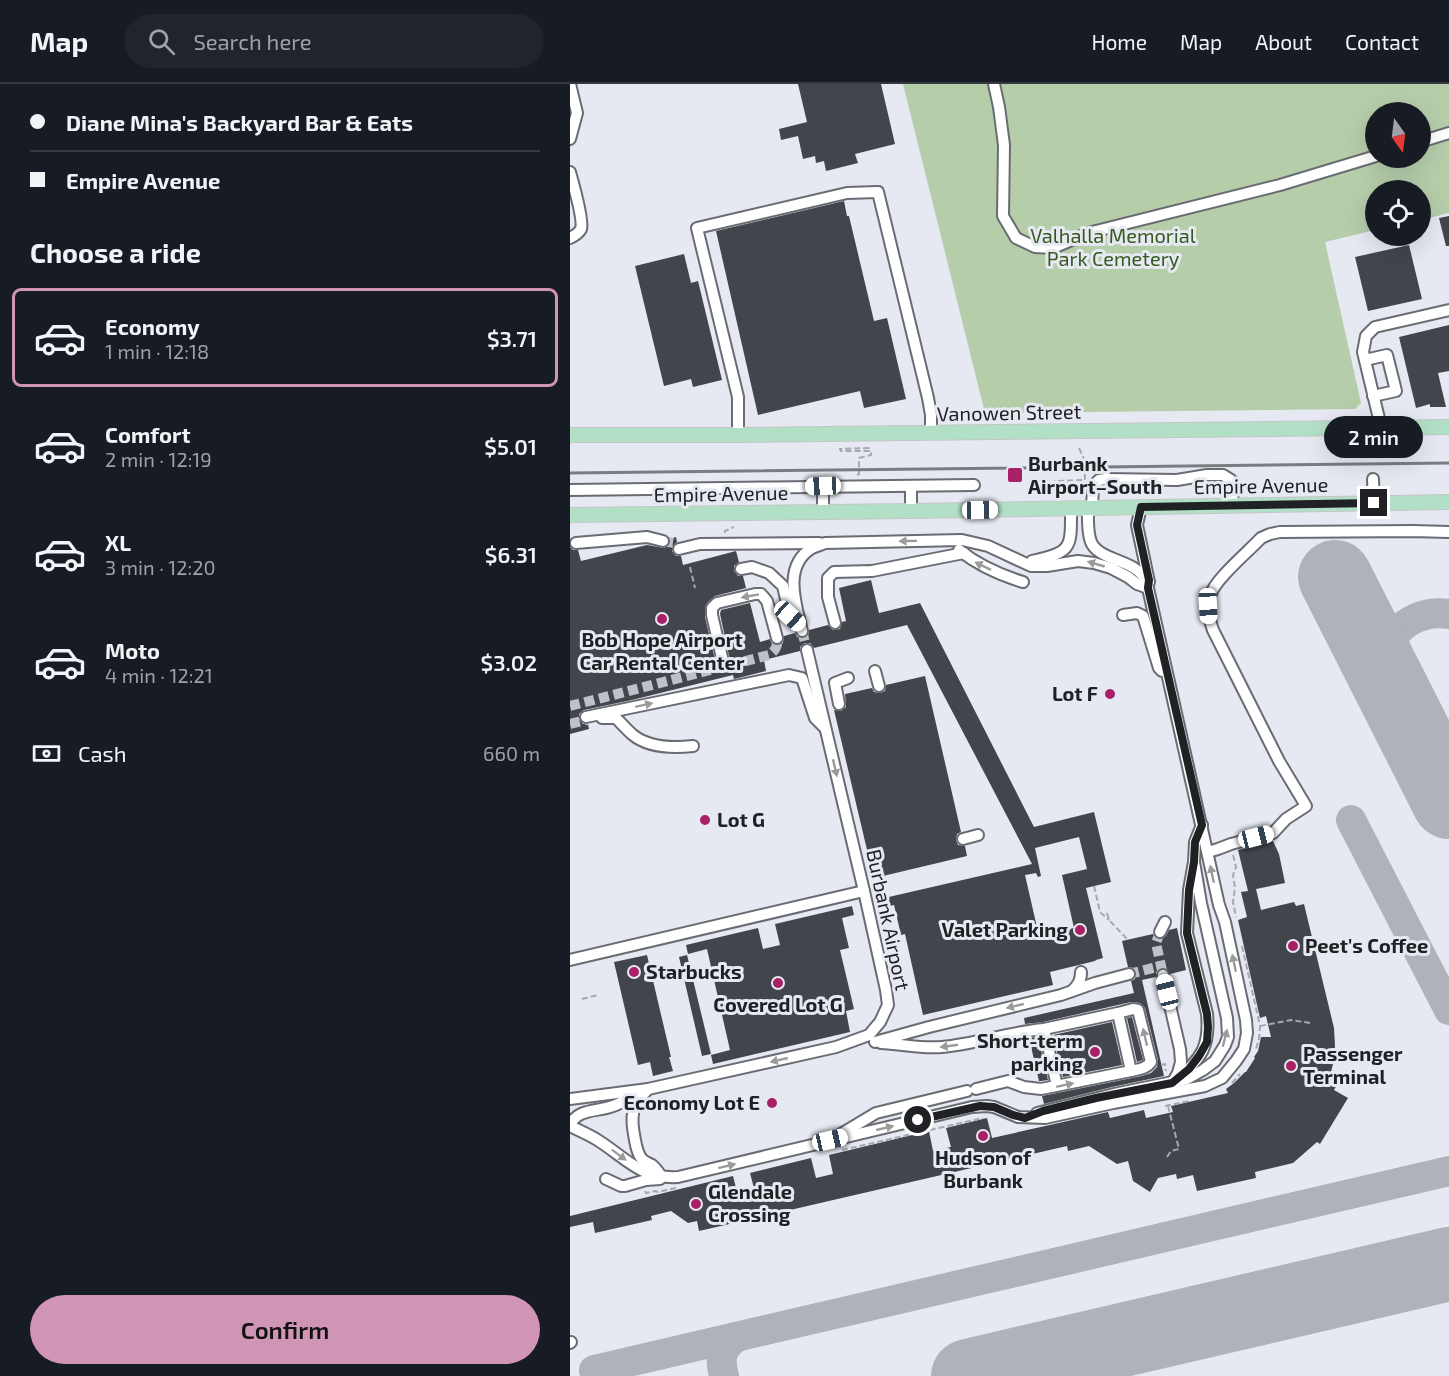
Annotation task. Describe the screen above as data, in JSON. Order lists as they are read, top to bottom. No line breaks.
{"streets":{"main road":["Vanowen Street","Empire Avenue"],"street":["Burbank Airport"]},"parks":["Valhalla Memorial Park Cemetery"],"places":{"transit":["Burbank Airport–South"],"other":["Bob Hope Airport Car Rental Center","Lot F","Lot G","Valet Parking","Peet's Coffee","Starbucks","Covered Lot G","Short-term parking","Passenger Terminal","Economy Lot E","Hudson of Burbank","Glendale Crossing"]},"north":"bottom","page":{"header":"Map","search":"Search here","nav":["Home","Map","About","Contact"],"banner":["Diane Mina's Backyard Bar & Eats","Empire Avenue"],"heading":"Choose a ride","list":[{"name":"Economy","note":"1 min · 12:18","value":"$3.71"},{"name":"Comfort","note":"2 min · 12:19","value":"$5.01"},{"name":"XL","note":"3 min · 12:20","value":"$6.31"},{"name":"Moto","note":"4 min · 12:21","value":"$3.02"}],"bubble":"2 min","pay":["Cash","660 m"],"buttons":"Confirm"}}
